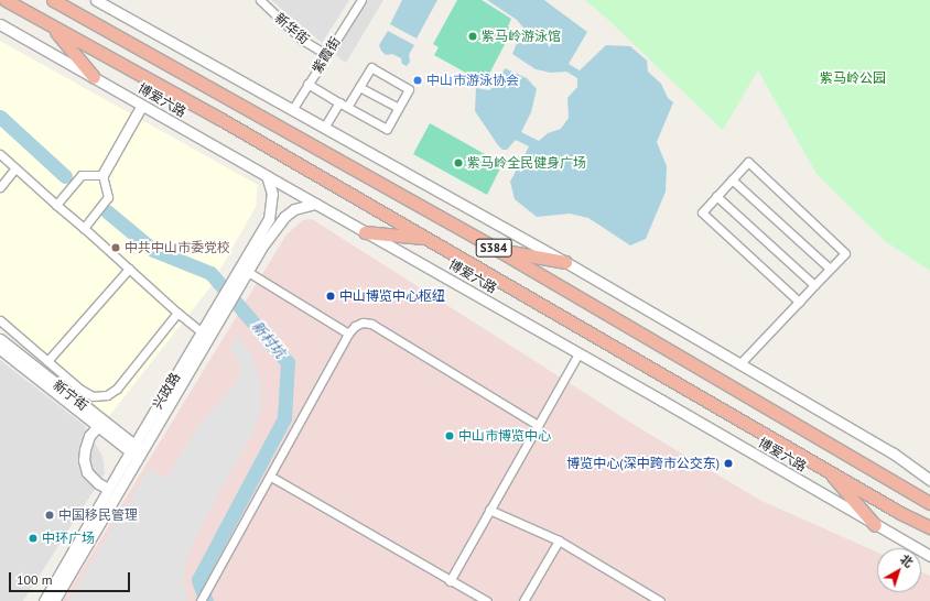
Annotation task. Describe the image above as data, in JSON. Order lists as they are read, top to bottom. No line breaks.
{"streets":{"highway":["博爱六路","S384"],"street":["新华街","紫霞街","兴政路","新宁街"]},"crossings":[["新华街","紫霞街"],["博爱六路","兴政路"],["兴政路","新宁街"]],"water":["新村坑"],"parks":["紫马岭公园"],"places":["紫马岭游泳馆","中山市游泳协会","紫马岭全民健身广场","中共中山市委党校","中山博览中心枢纽","中山市博览中心","博览中心(深中跨市公交东)","中国移民管理","中环广场"],"scale_bar":"100 m","north":"top right"}
